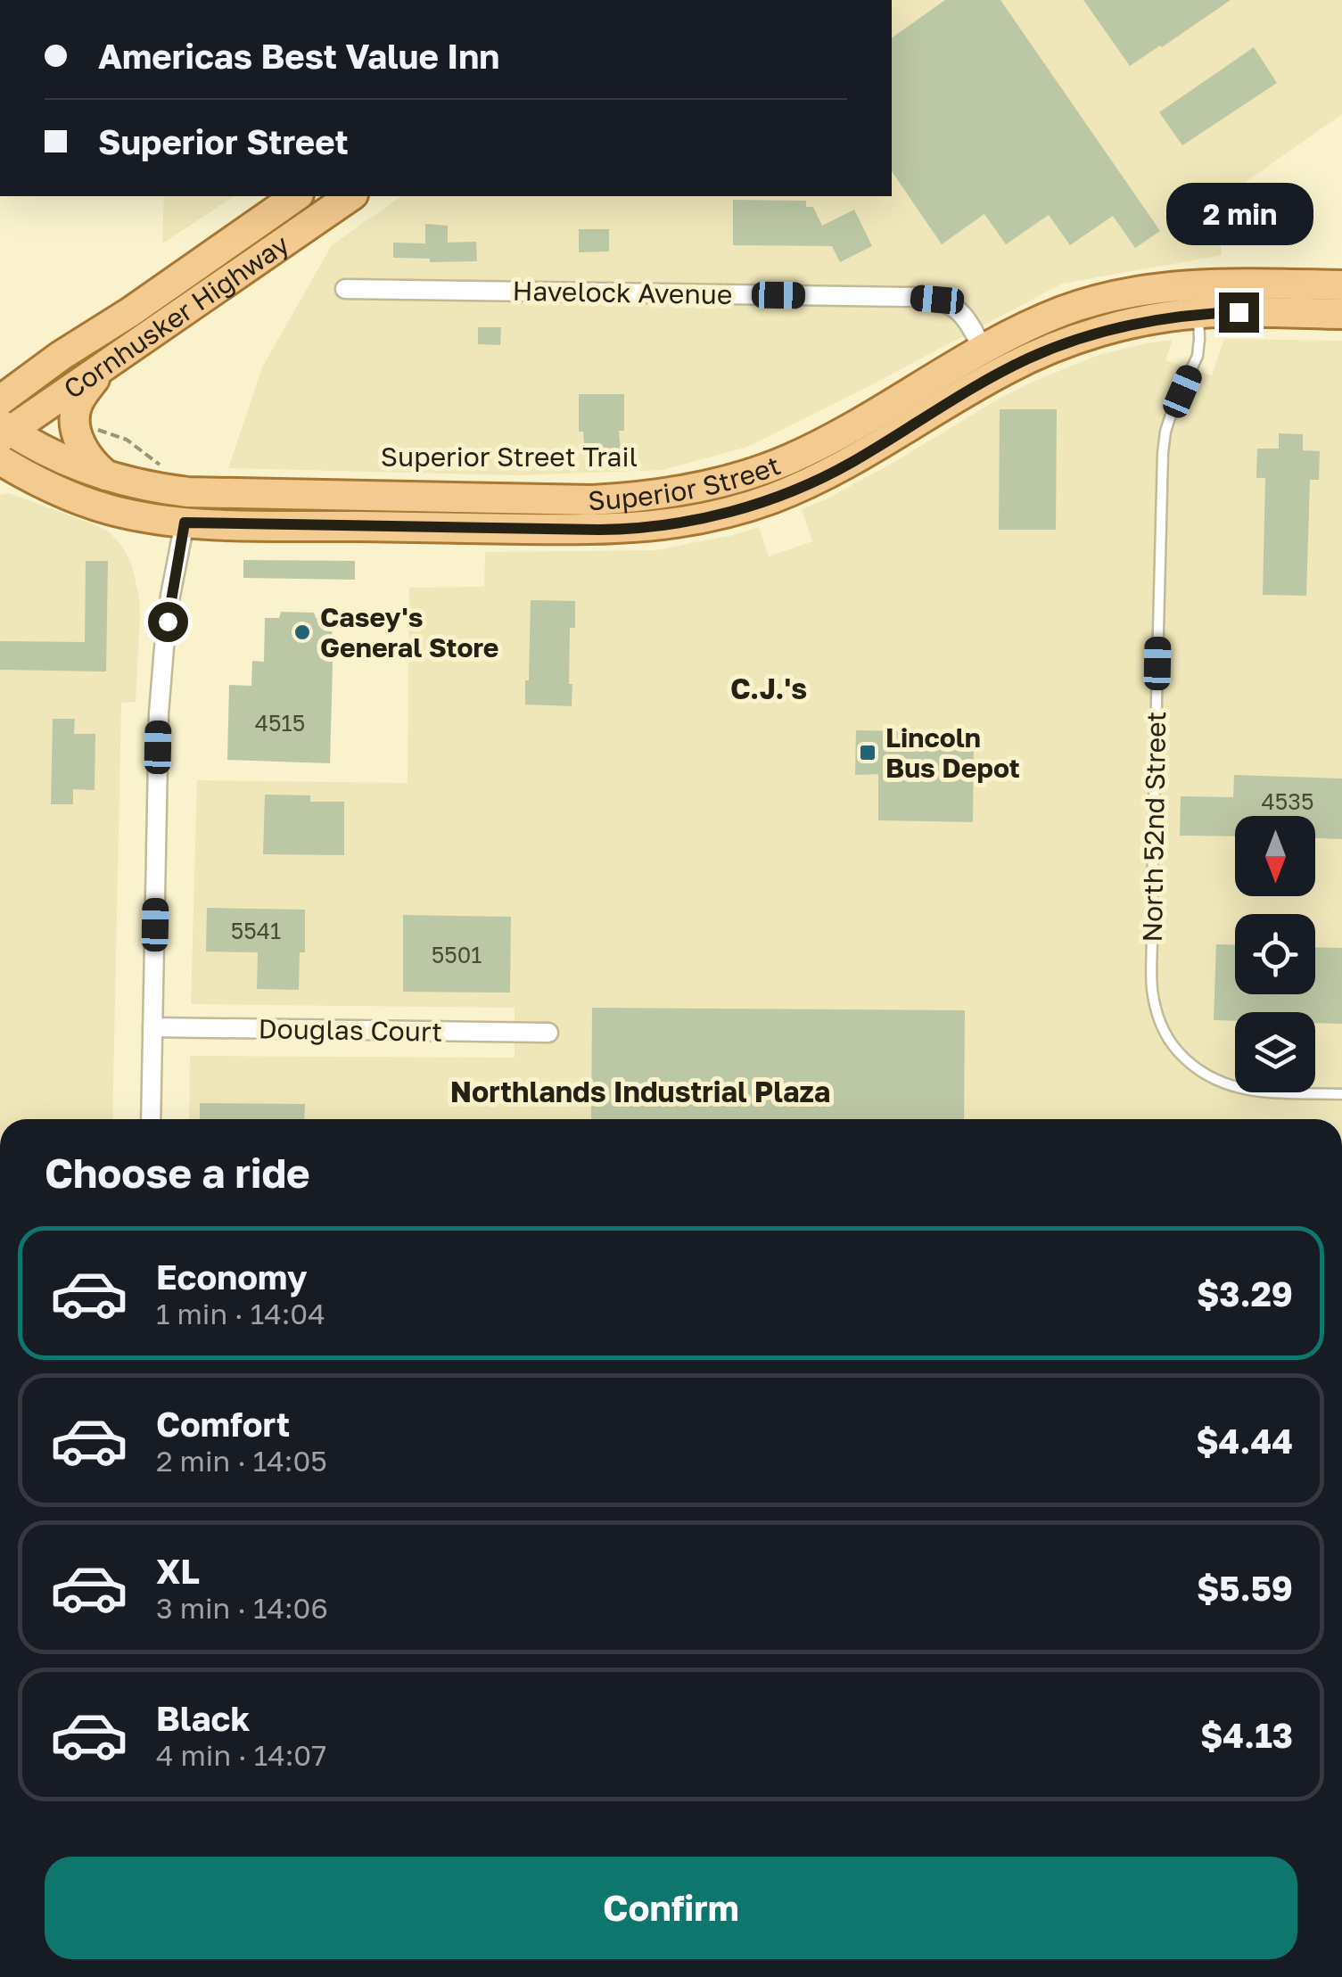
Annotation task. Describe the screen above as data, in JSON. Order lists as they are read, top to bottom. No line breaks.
{"streets":{"main road":["Cornhusker Highway","Superior Street"],"street":["Havelock Avenue","Douglas Court"],"lane":["North 52nd Street"]},"crossings":[["Havelock Avenue","Superior Street"],["Cornhusker Highway","Superior Street"],["Superior Street","North 52nd Street"]],"districts":["C.J.'s","Northlands Industrial Plaza"],"places":{"other":["Casey's General Store"],"transit":["Lincoln Bus Depot"]},"house_numbers":["4515","4535","5541","5501"],"north":"bottom","page":{"banner":["Americas Best Value Inn","Superior Street"],"bubble":"2 min","heading":"Choose a ride","list":[{"name":"Economy","note":"1 min · 14:04","value":"$3.29"},{"name":"Comfort","note":"2 min · 14:05","value":"$4.44"},{"name":"XL","note":"3 min · 14:06","value":"$5.59"},{"name":"Black","note":"4 min · 14:07","value":"$4.13"}],"buttons":"Confirm"}}
